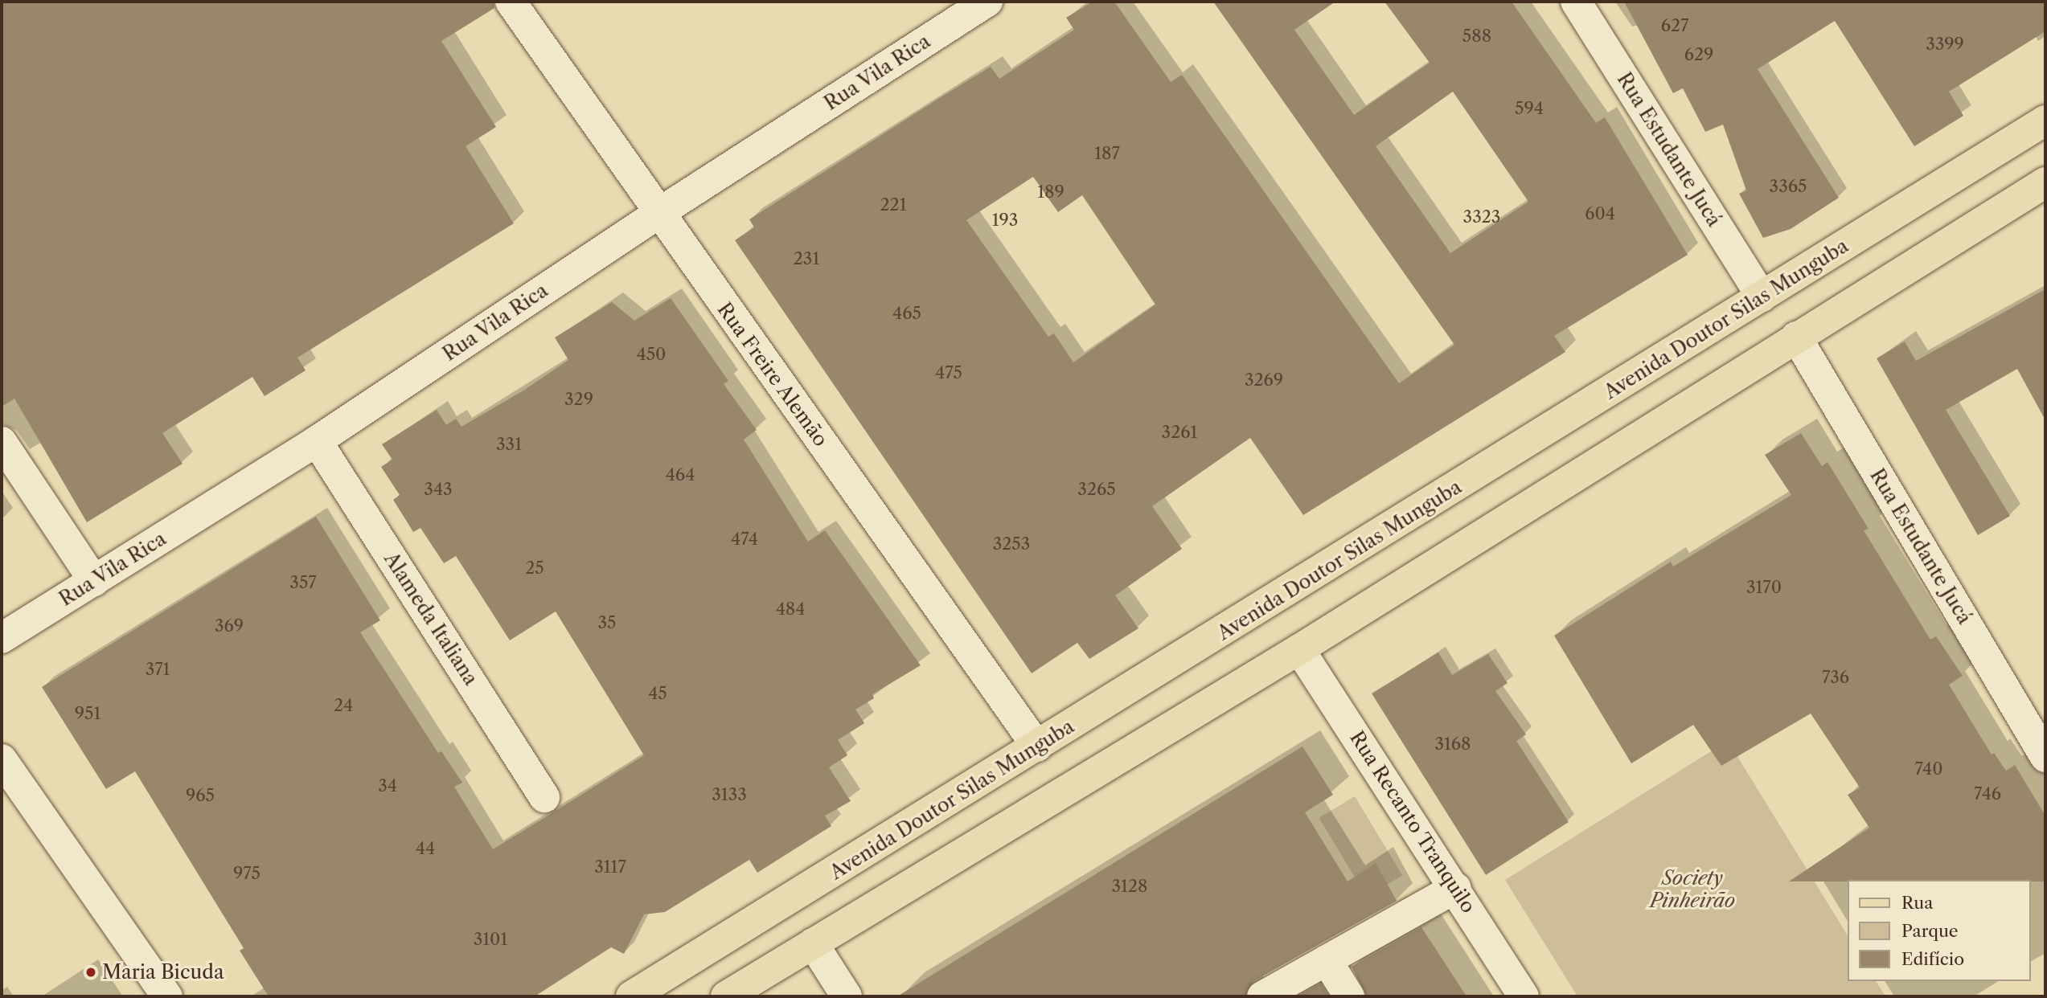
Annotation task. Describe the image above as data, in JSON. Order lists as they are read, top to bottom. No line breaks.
{"streets":{"main road":["Avenida Doutor Silas Munguba"],"street":["Rua Vila Rica","Rua Estudante Jucá","Rua Freire Alemão","Alameda Italiana","Rua Recanto Tranquilo"]},"crossings":[["Rua Vila Rica","Rua Freire Alemão"],["Rua Vila Rica","Alameda Italiana"],["Rua Estudante Jucá","Avenida Doutor Silas Munguba"],["Avenida Doutor Silas Munguba","Rua Freire Alemão"]],"parks":["Society Pinheirão"],"places":["Maria Bicuda"],"house_numbers":["627","588","3399","629","594","187","3365","189","221","604","3323","193","231","465","450","475","3269","329","3261","331","464","343","3265","474","3253","25","357","3170","484","35","369","371","736","45","24","951","3168","740","34","746","3133","965","44","3117","975","3128","3101"],"legend":["Rua","Parque","Edifício"]}
